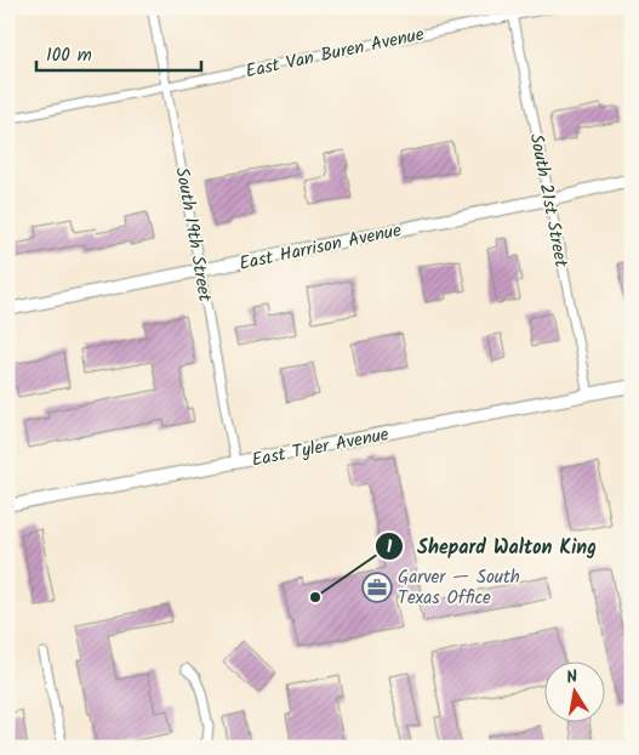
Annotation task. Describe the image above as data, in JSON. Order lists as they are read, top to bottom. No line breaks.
{"streets":{"main road":["East Harrison Avenue","East Tyler Avenue"],"street":["East Van Buren Avenue","South 21st Street","South 19th Street"]},"crossings":[["East Van Buren Avenue","South 21st Street"],["East Van Buren Avenue","South 19th Street"],["South 21st Street","East Harrison Avenue"],["South 21st Street","East Tyler Avenue"],["South 19th Street","East Harrison Avenue"],["South 19th Street","East Tyler Avenue"]],"places":{"office":["Garver — South Texas Office"],"other":["Shepard Walton King"]},"scale_bar":"100 m","north":"top"}
